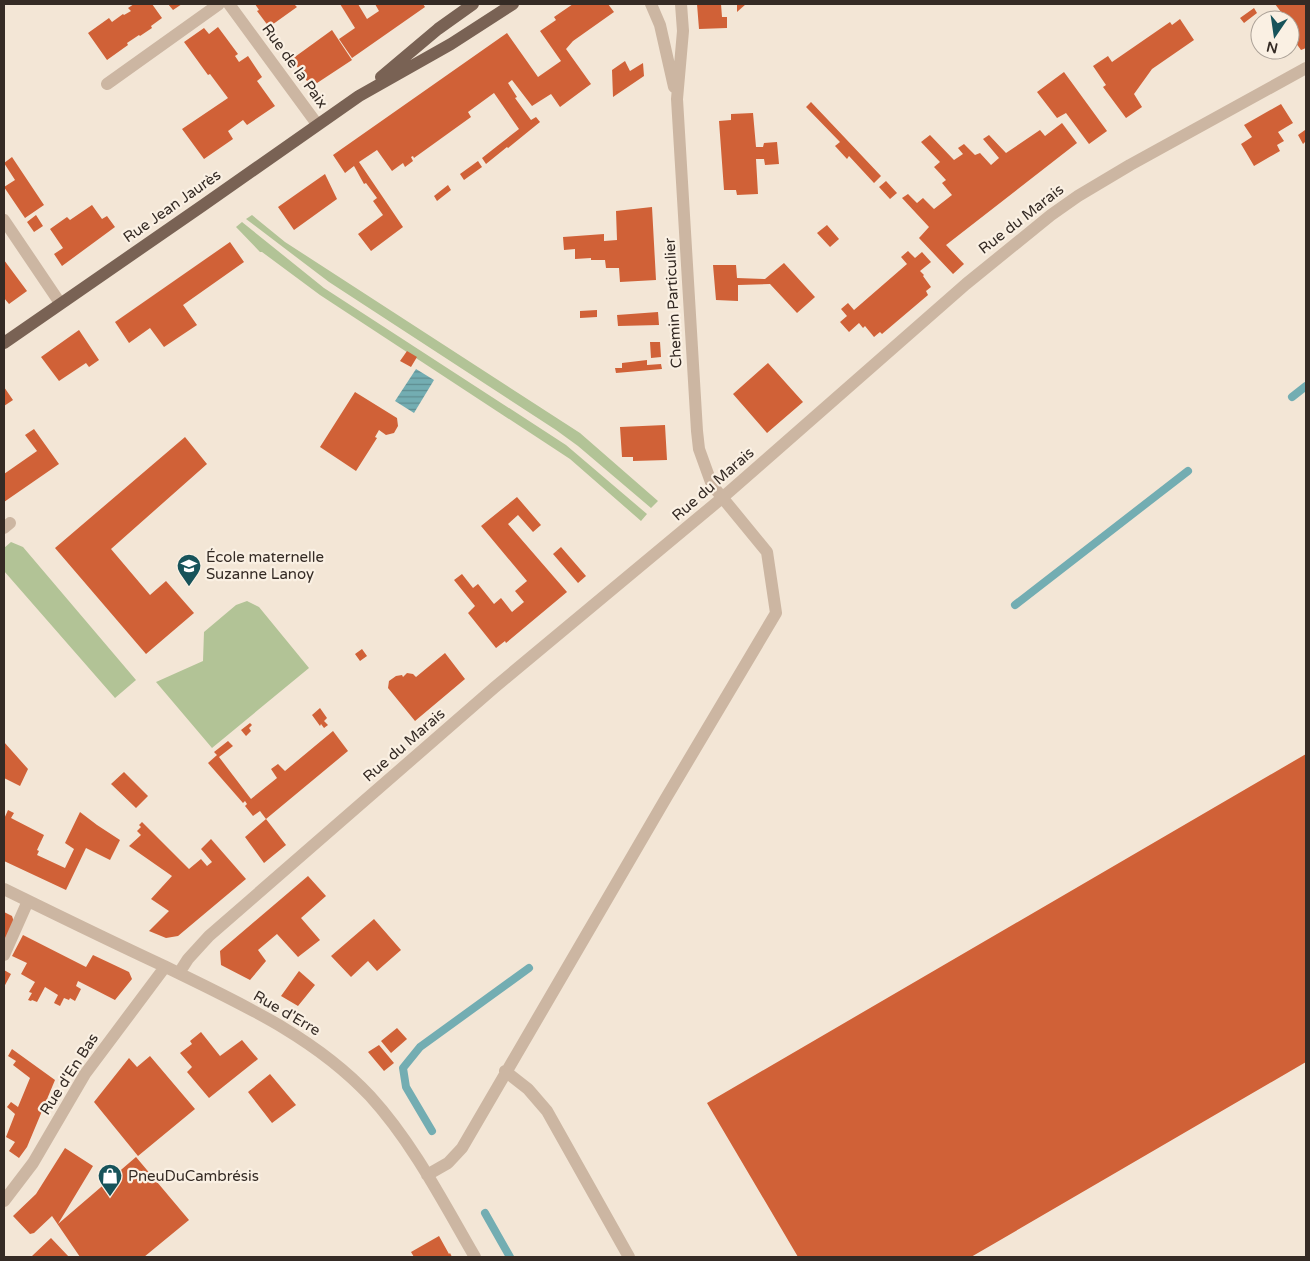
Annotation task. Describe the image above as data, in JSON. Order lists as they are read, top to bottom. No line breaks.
{"streets":{"main road":["Rue Jean Jaurès"],"street":["Rue de la Paix","Rue du Marais","Chemin Particulier","Rue d'Erre","Rue d'En Bas"]},"crossings":[["Rue de la Paix","Rue Jean Jaurès"],["Rue du Marais","Chemin Particulier"],["Rue du Marais","Rue d'Erre"],["Chemin Particulier","Rue d'Erre"],["Rue d'Erre","Rue d'En Bas"]],"places":{"school or university":["École maternelle Suzanne Lanoy"],"shop":["PneuDuCambrésis"]},"north":"bottom"}
